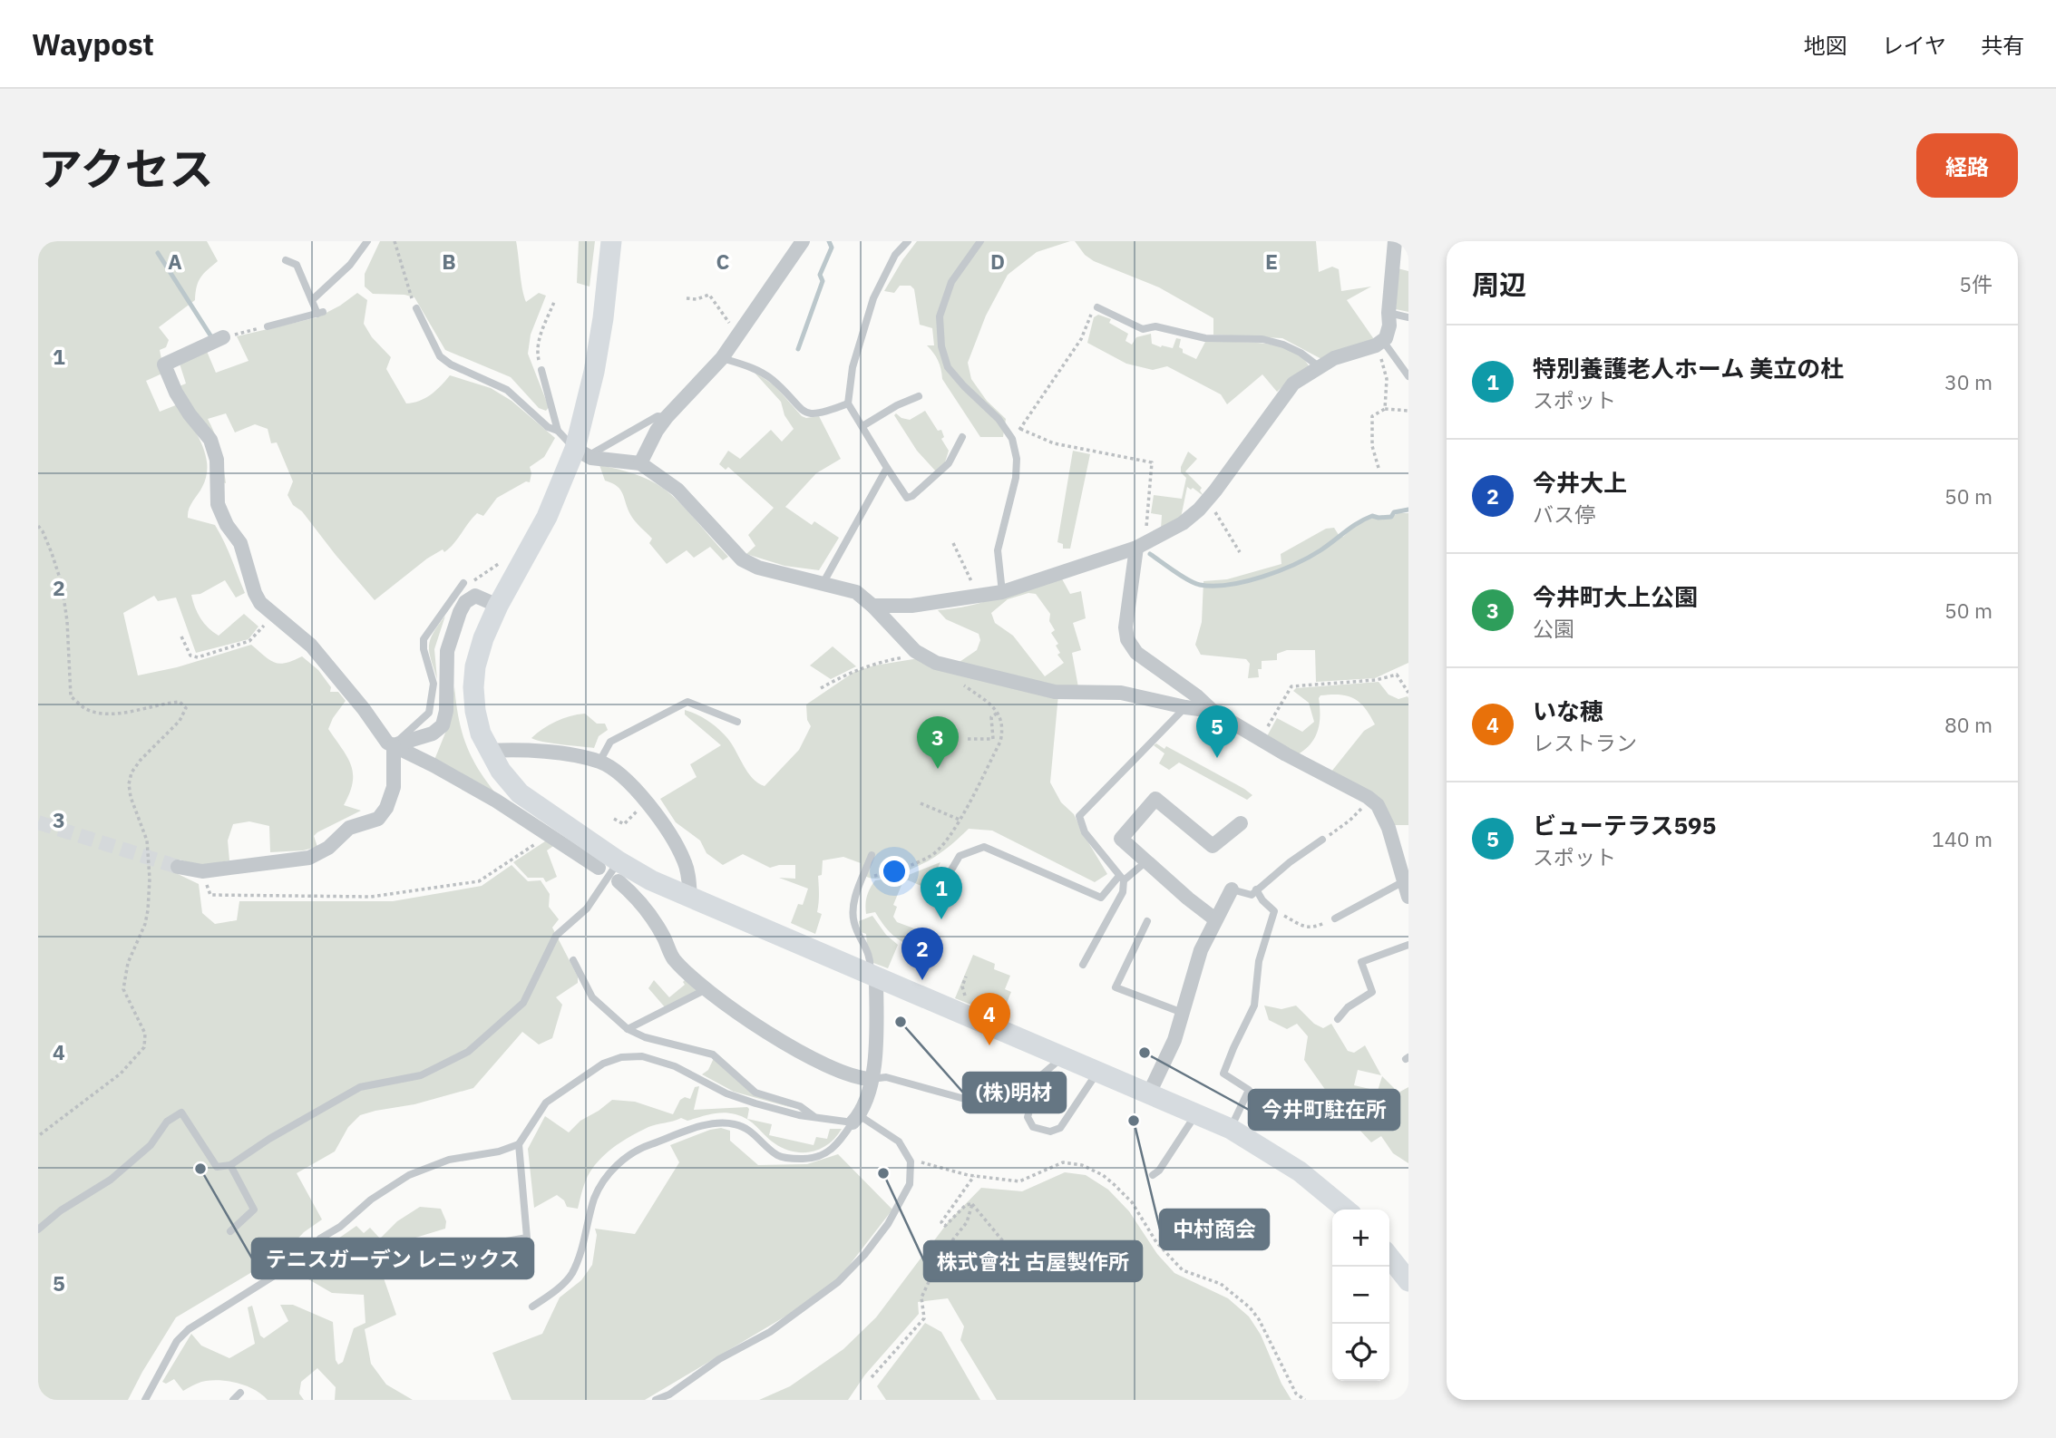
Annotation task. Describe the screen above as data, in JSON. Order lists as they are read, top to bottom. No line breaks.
{"places":["(株)明材","今井町駐在所","中村商会","テニスガーデン レニックス","株式會社 古屋製作所"],"page":{"header":"Waypost","nav":["地図","レイヤ","共有"],"title":"アクセス","buttons":"経路","heading":["周辺","5件"],"list":[{"mark":"1","name":"特別養護老人ホーム 美立の杜","note":"スポット","value":"30 m"},{"mark":"2","name":"今井大上","note":"バス停","value":"50 m"},{"mark":"3","name":"今井町大上公園","note":"公園","value":"50 m"},{"mark":"4","name":"いな穂","note":"レストラン","value":"80 m"},{"mark":"5","name":"ビューテラス595","note":"スポット","value":"140 m"}],"pins":["5","3","1","2","4"],"map_buttons":["+","−"]},"grid":{"columns":["A","B","C","D","E"],"rows":["1","2","3","4","5"]}}
